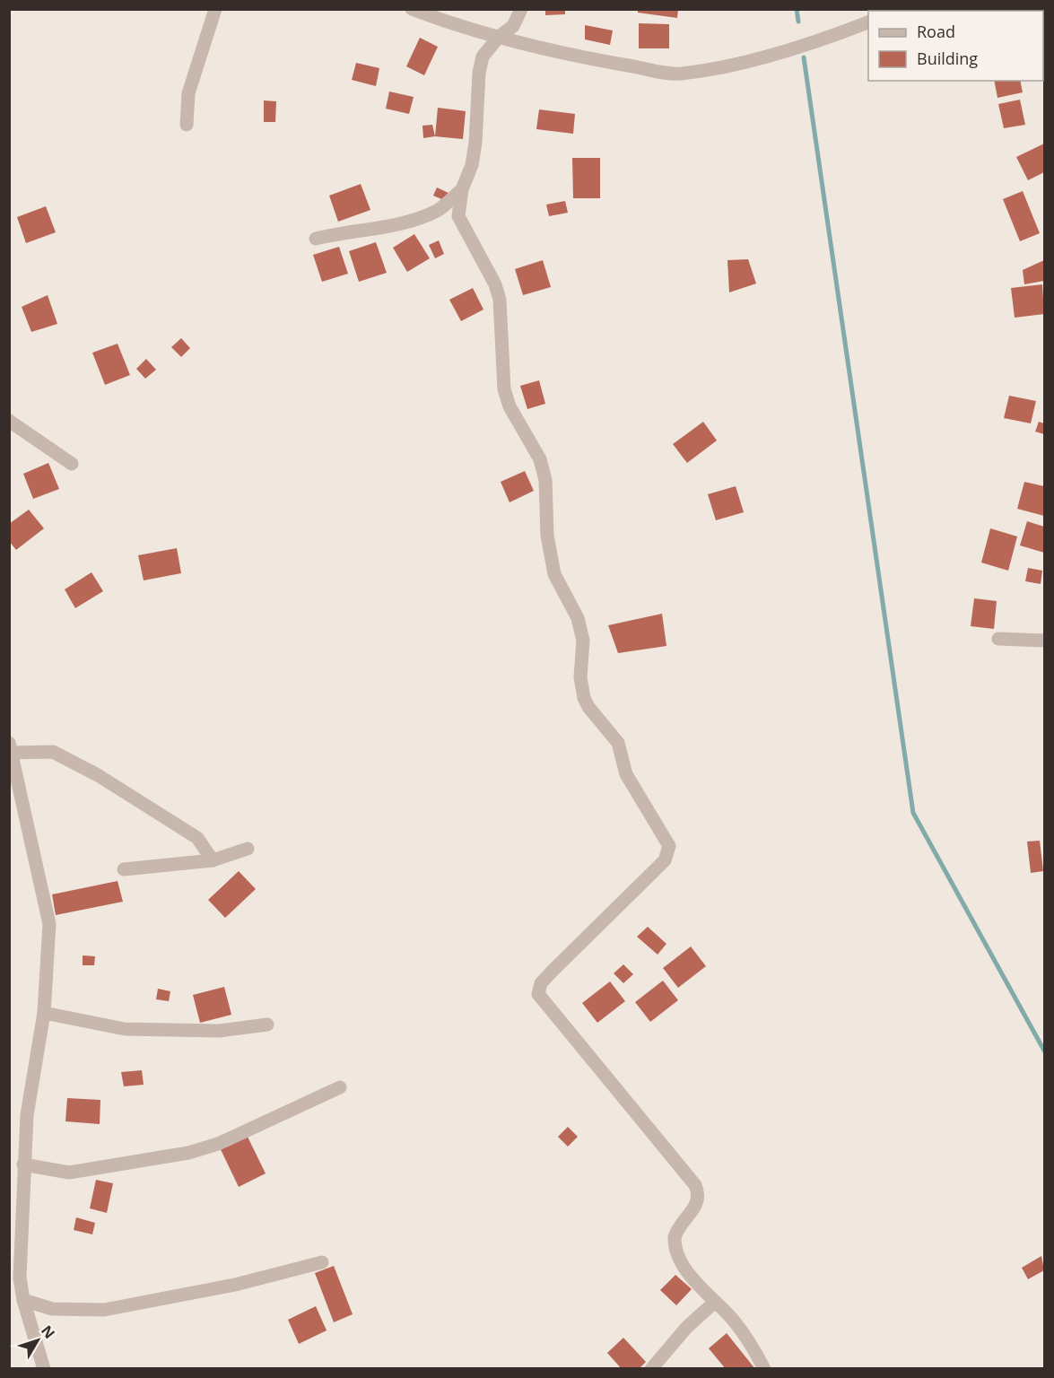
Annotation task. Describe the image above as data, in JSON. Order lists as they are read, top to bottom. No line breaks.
{"legend":["Road","Building"],"north":"top right"}
